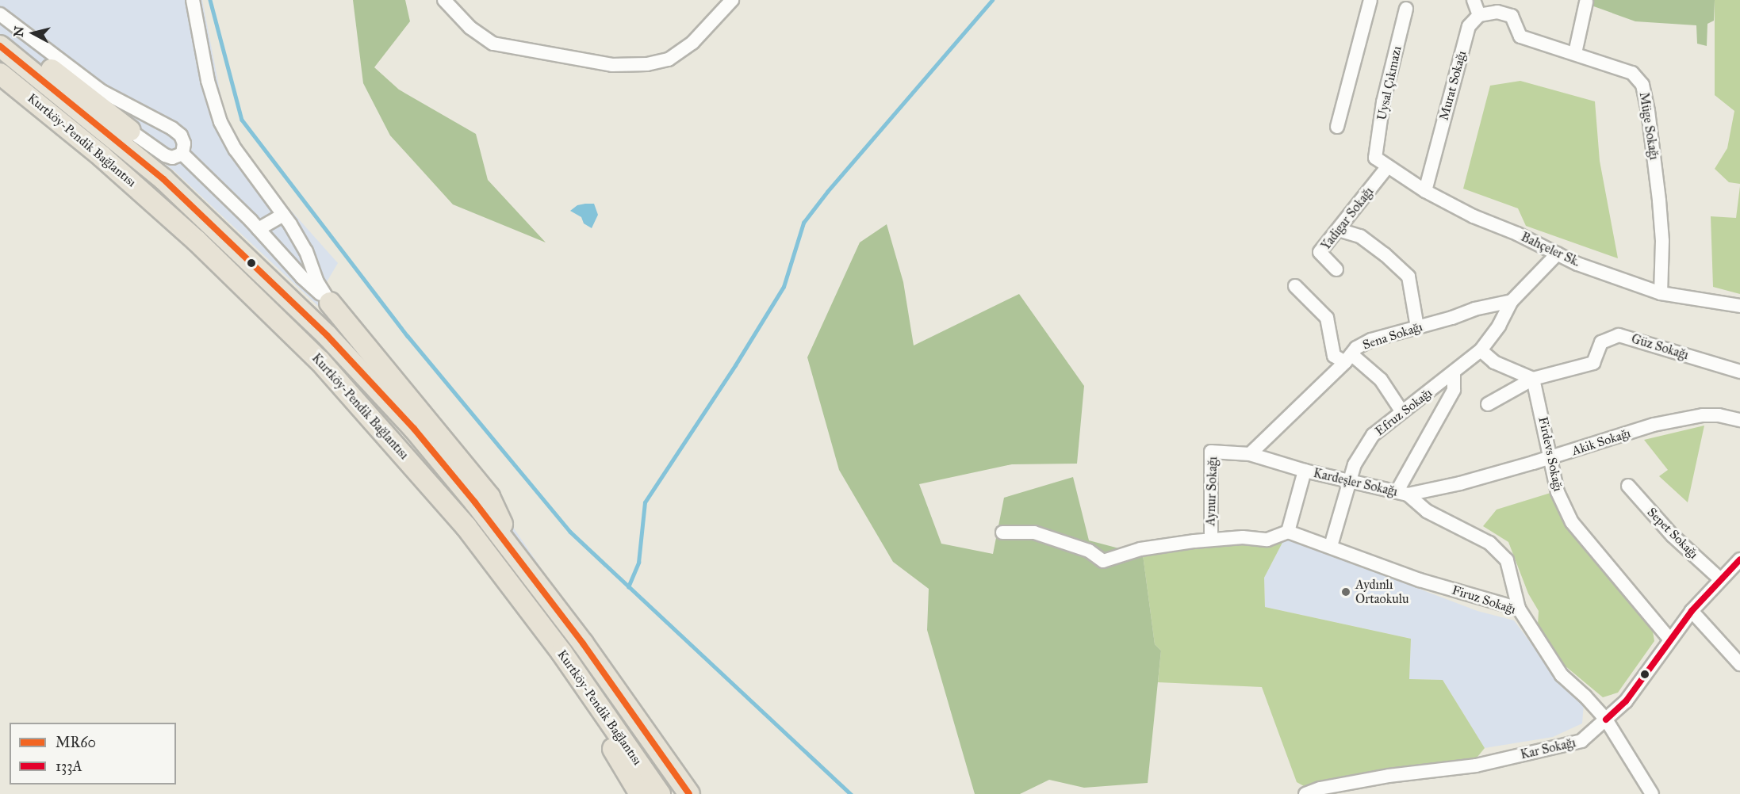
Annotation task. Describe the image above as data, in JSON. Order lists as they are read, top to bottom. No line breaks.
{"streets":{"highway":["Kurtköy-Pendik Bağlantısı"],"street":["Uysal Çıkmazı","Murat Sokağı","Müge Sokağı","Yadigar Sokağı","Bahçeler Sk.","Sena Sokağı","Güz Sokağı","Efruz Sokağı","Akik Sokağı","Firdevs Sokağı","Kardeşler Sokağı","Aynur Sokağı","Sepet Sokağı","Firuz Sokağı","Kar Sokağı"]},"crossings":[["Uysal Çıkmazı","Bahçeler Sk."],["Murat Sokağı","Müge Sokağı"],["Murat Sokağı","Bahçeler Sk."],["Müge Sokağı","Bahçeler Sk."],["Yadigar Sokağı","Bahçeler Sk."],["Sena Sokağı","Efruz Sokağı"],["Sena Sokağı","Kardeşler Sokağı"],["Sena Sokağı","Aynur Sokağı"],["Güz Sokağı","Firdevs Sokağı"],["Efruz Sokağı","Kardeşler Sokağı"],["Efruz Sokağı","Firuz Sokağı"],["Akik Sokağı","Firdevs Sokağı"],["Akik Sokağı","Kardeşler Sokağı"],["Firdevs Sokağı","Kar Sokağı"],["Kardeşler Sokağı","Aynur Sokağı"],["Kardeşler Sokağı","Firuz Sokağı"],["Sepet Sokağı","Kar Sokağı"],["Firuz Sokağı","Kar Sokağı"]],"places":["Aydınlı Ortaokulu"],"lines":["transit line MR60","transit line 133A"],"legend":["MR60","133A"],"north":"left"}
